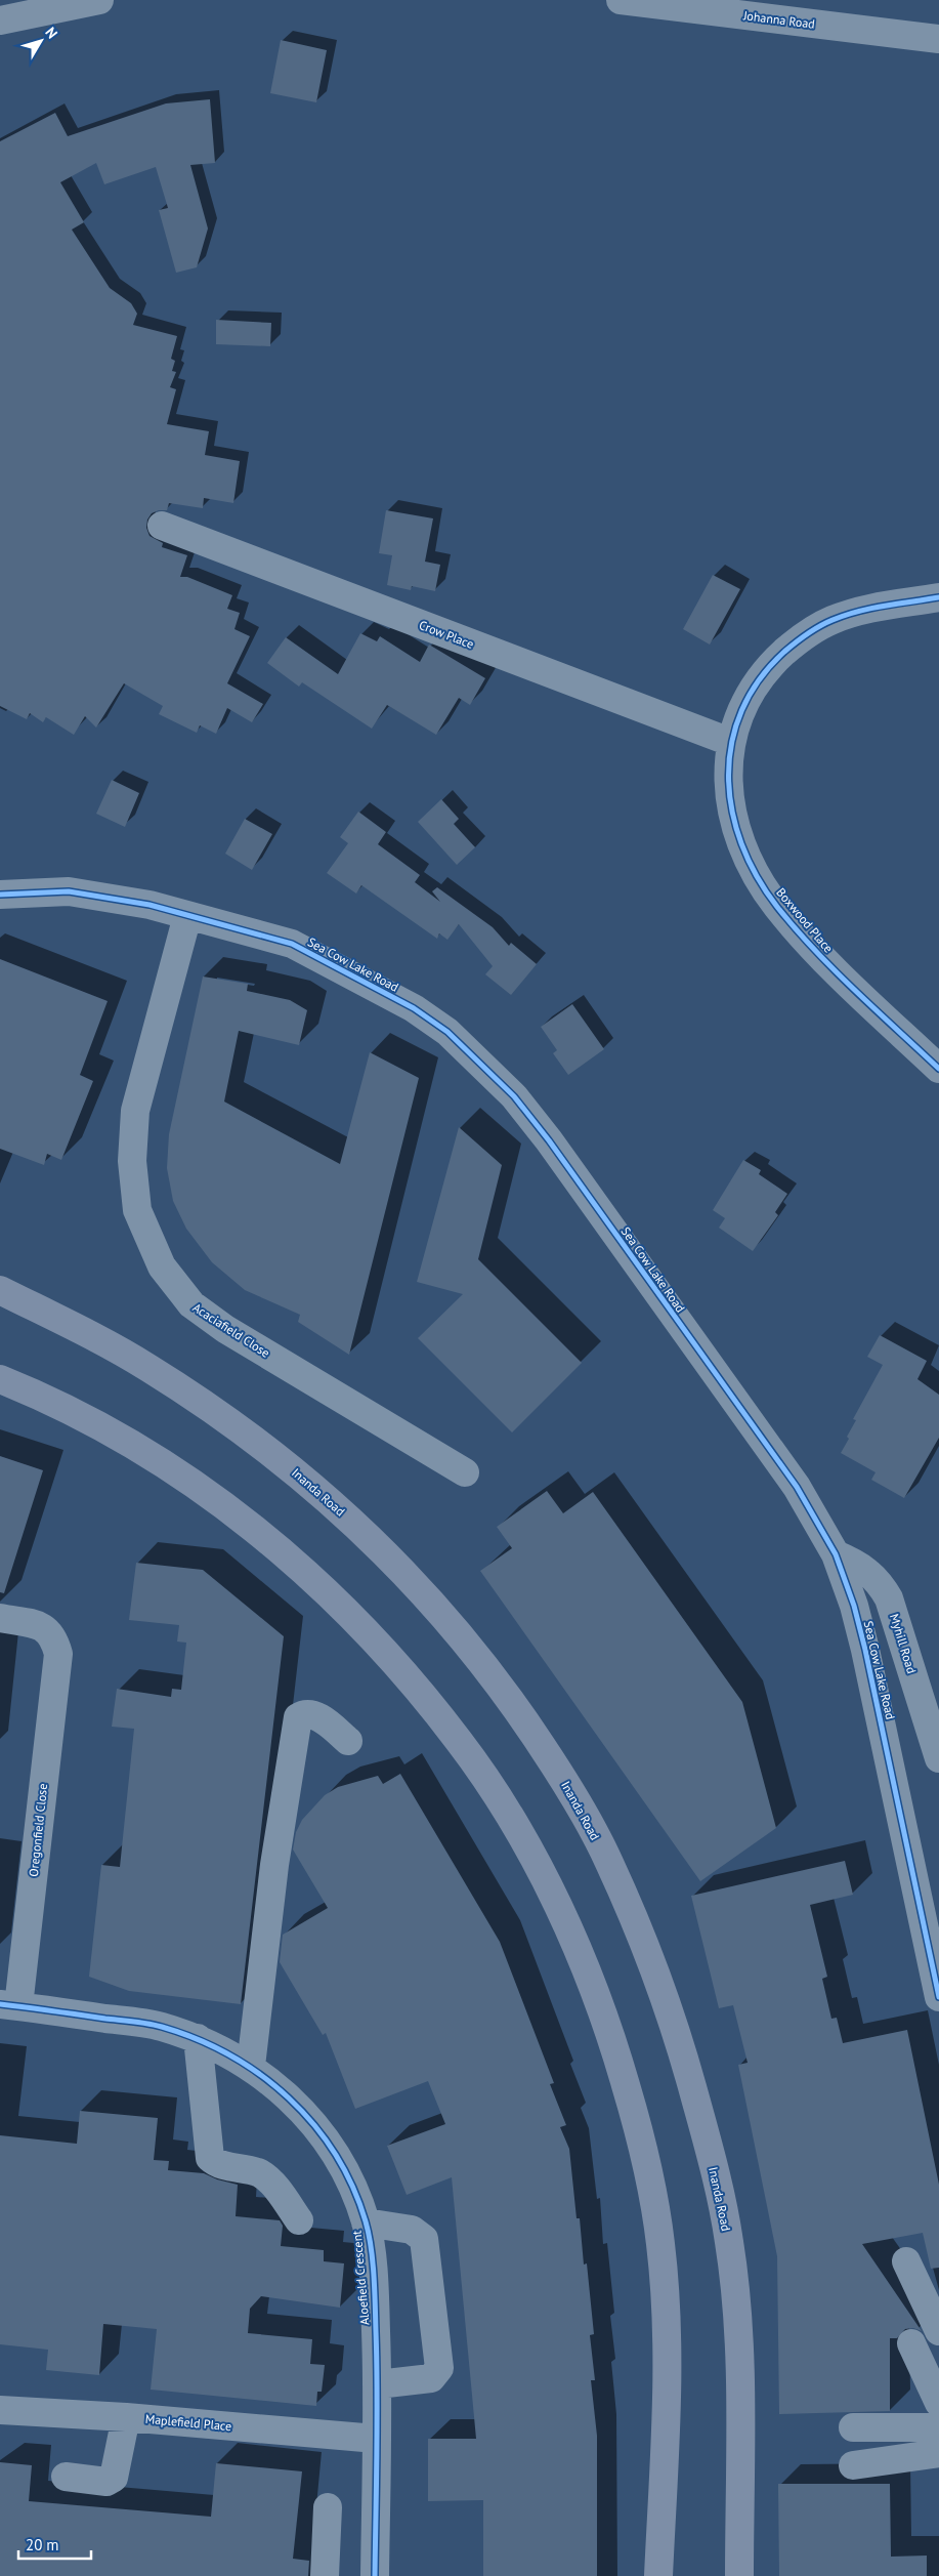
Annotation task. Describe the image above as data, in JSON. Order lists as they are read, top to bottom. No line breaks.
{"streets":{"main road":["Inanda Road"],"street":["Johanna Road","Crow Place","Boxwood Place","Sea Cow Lake Road","Acaciafield Close","Myhill Road","Oregonfield Close","Aloefield Crescent","Maplefield Place"]},"crossings":[["Crow Place","Boxwood Place"],["Sea Cow Lake Road","Acaciafield Close"],["Sea Cow Lake Road","Myhill Road"],["Oregonfield Close","Aloefield Crescent"],["Aloefield Crescent","Maplefield Place"]],"scale_bar":"20 m","north":"top right"}
